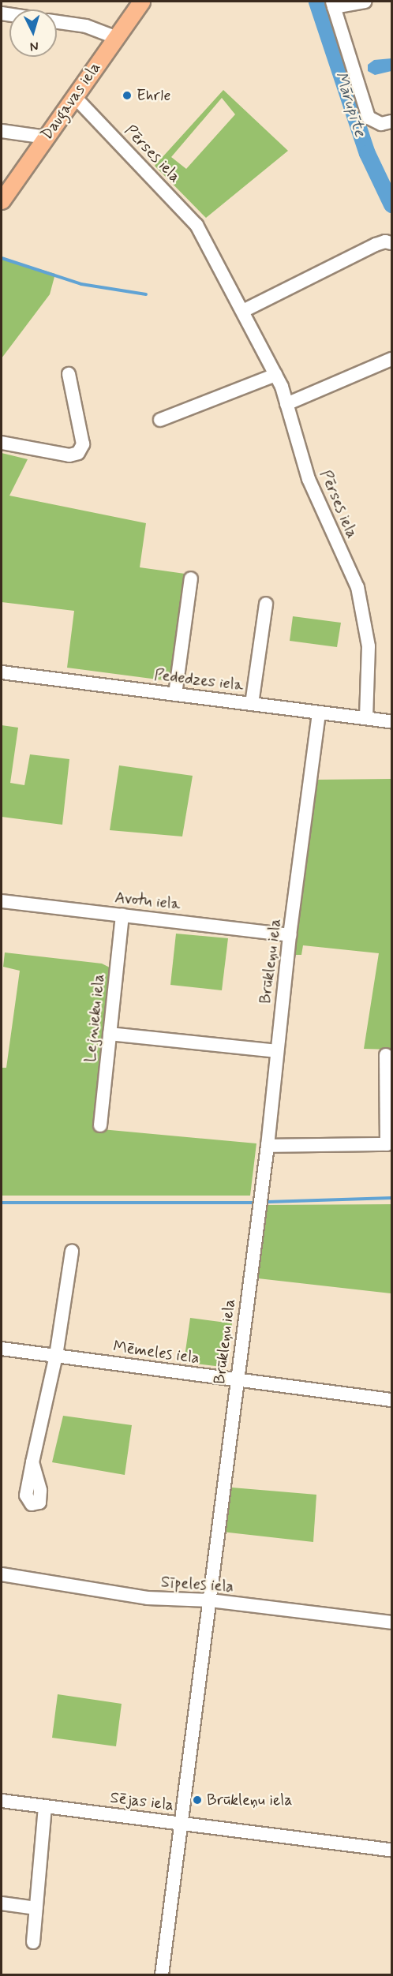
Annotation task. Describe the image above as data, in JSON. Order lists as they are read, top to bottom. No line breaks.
{"streets":{"main road":["Daugavas iela"],"street":["Pērses iela","Pededzes iela","Avotu iela","Brūkleņu iela","Lejnieku iela","Mēmeles iela","Sīpeles iela","Sējas iela"]},"crossings":[["Daugavas iela","Pērses iela"],["Pērses iela","Pededzes iela"],["Pededzes iela","Brūkleņu iela"],["Avotu iela","Brūkleņu iela"],["Avotu iela","Lejnieku iela"],["Brūkleņu iela","Mēmeles iela"],["Brūkleņu iela","Sīpeles iela"],["Brūkleņu iela","Sējas iela"]],"water":["Mārupīte"],"places":["Ehrle","Brūkleņu iela"],"north":"bottom"}
